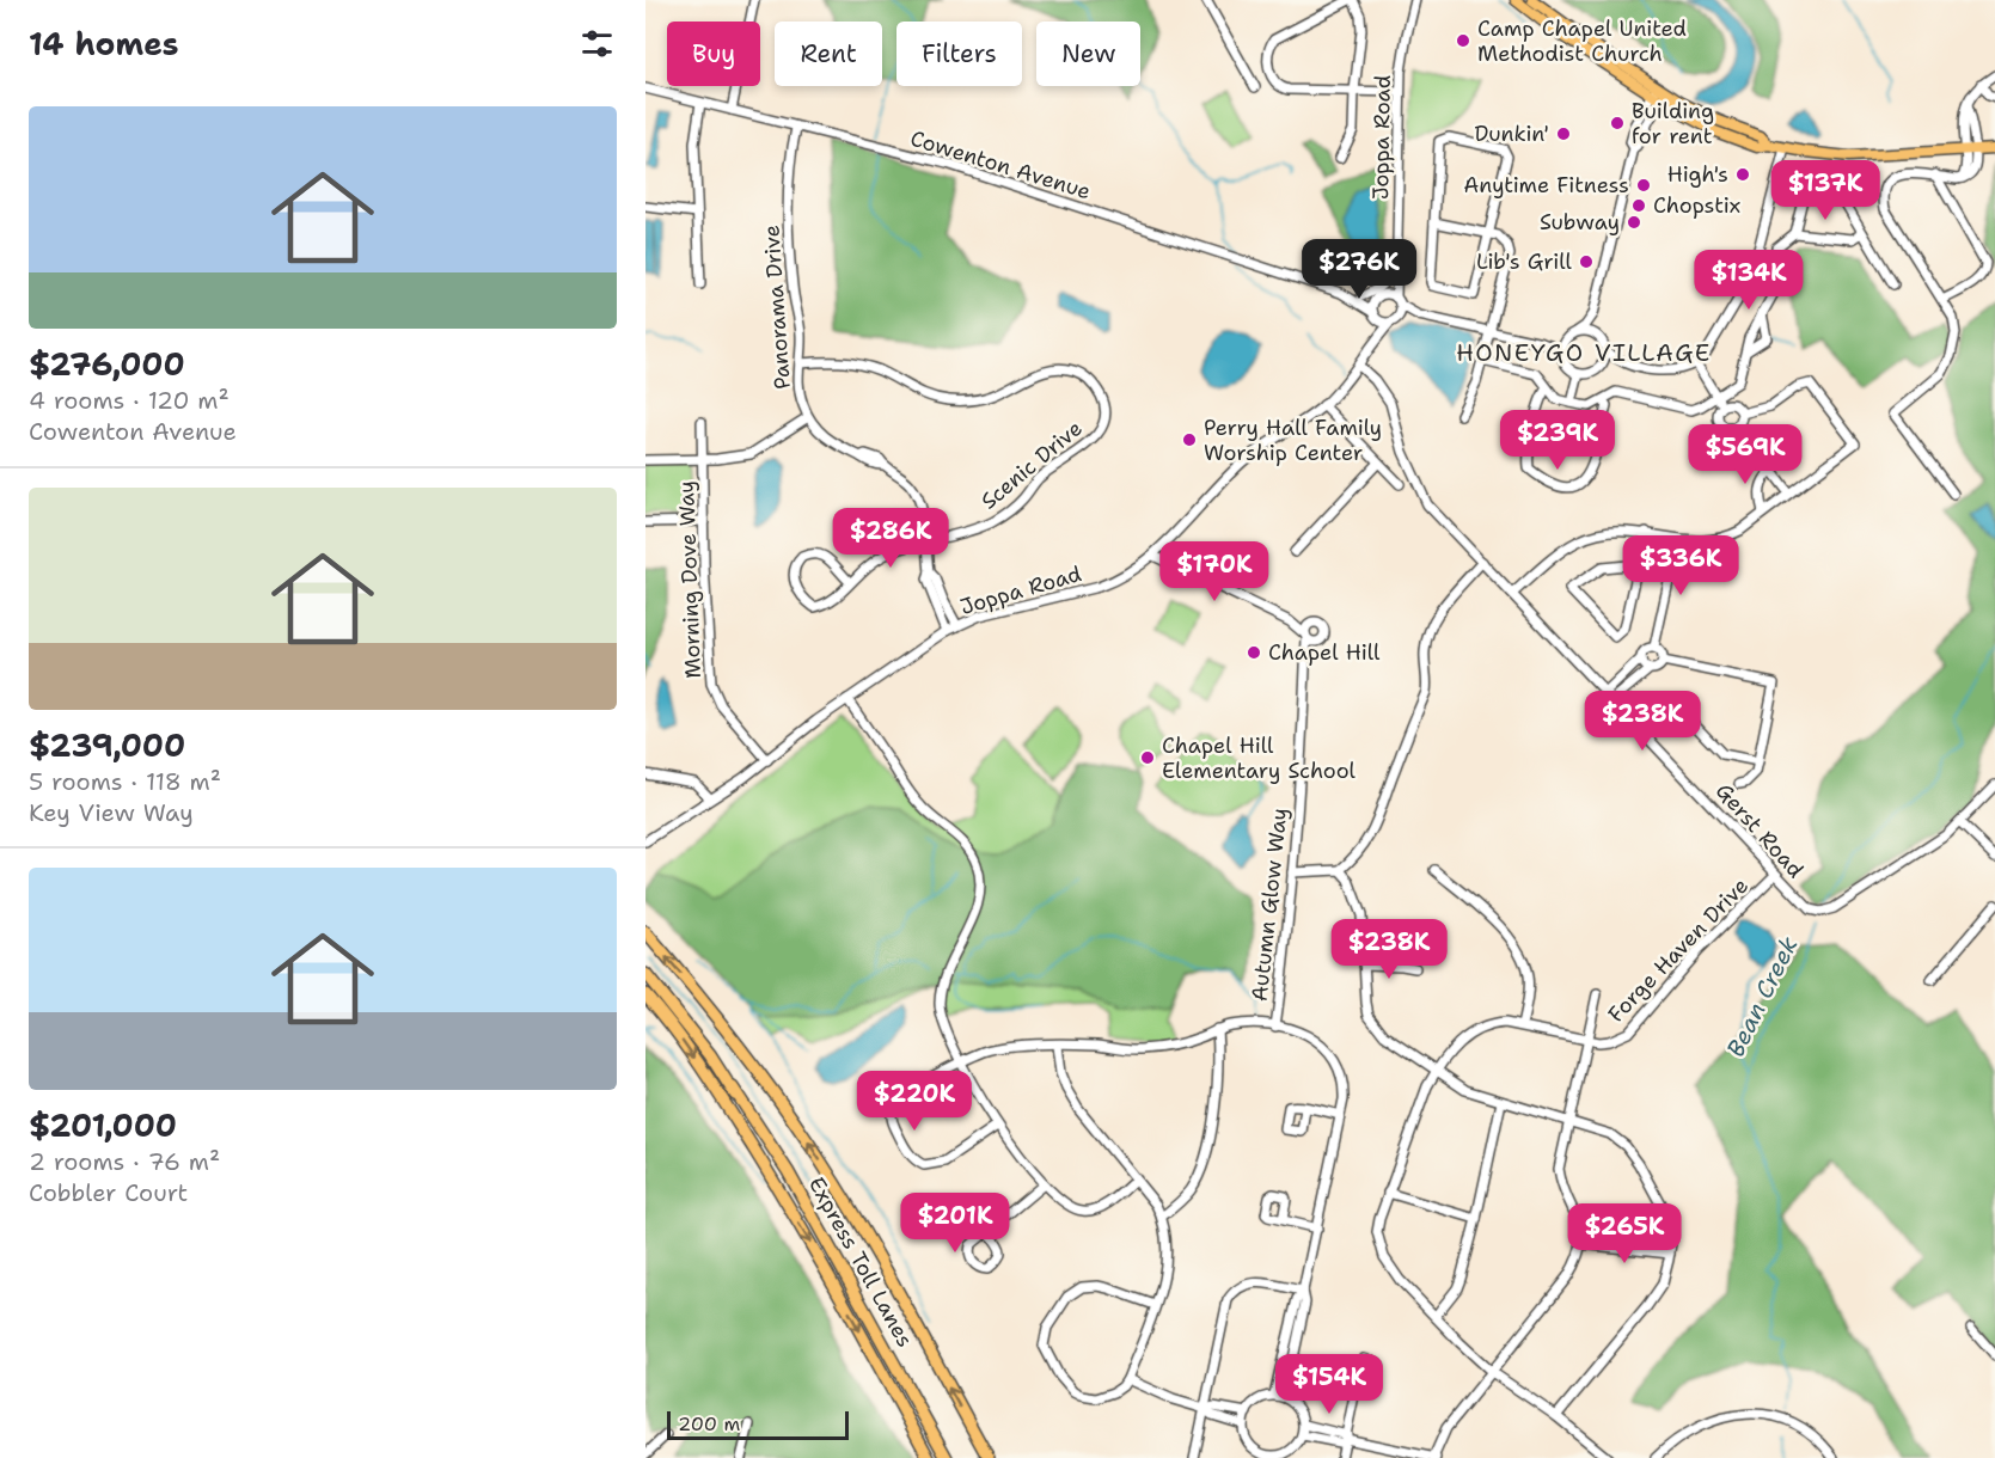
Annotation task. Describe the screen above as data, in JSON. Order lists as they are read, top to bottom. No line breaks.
{"streets":{"highway":["Express Toll Lanes"],"street":["Joppa Road","Cowenton Avenue","Panorama Drive","Scenic Drive","Morning Dove Way","Gerst Road","Autumn Glow Way","Forge Haven Drive"]},"crossings":[["Joppa Road","Cowenton Avenue"],["Joppa Road","Panorama Drive"],["Joppa Road","Morning Dove Way"],["Joppa Road","Gerst Road"],["Cowenton Avenue","Panorama Drive"],["Panorama Drive","Scenic Drive"],["Gerst Road","Forge Haven Drive"]],"districts":["HONEYGO VILLAGE"],"water":["Bean Creek"],"places":["Camp Chapel United Methodist Church","Building for rent","Dunkin'","High's","Anytime Fitness","Chopstix","Subway","Lib's Grill","Perry Hall Family Worship Center","Chapel Hill","Chapel Hill Elementary School"],"scale_bar":"200 m","page":{"heading":"14 homes","chip":["Buy","Rent","Filters","New"],"list":[{"name":"$276,000","note":"4 rooms · 120 m² · Cowenton Avenue"},{"name":"$239,000","note":"5 rooms · 118 m² · Key View Way"},{"name":"$201,000","note":"2 rooms · 76 m² · Cobbler Court"}],"price":["$137K","$276K","$134K","$239K","$569K","$286K","$336K","$170K","$238K","$238K","$220K","$201K","$265K","$154K"],"scale":"200 m"}}
